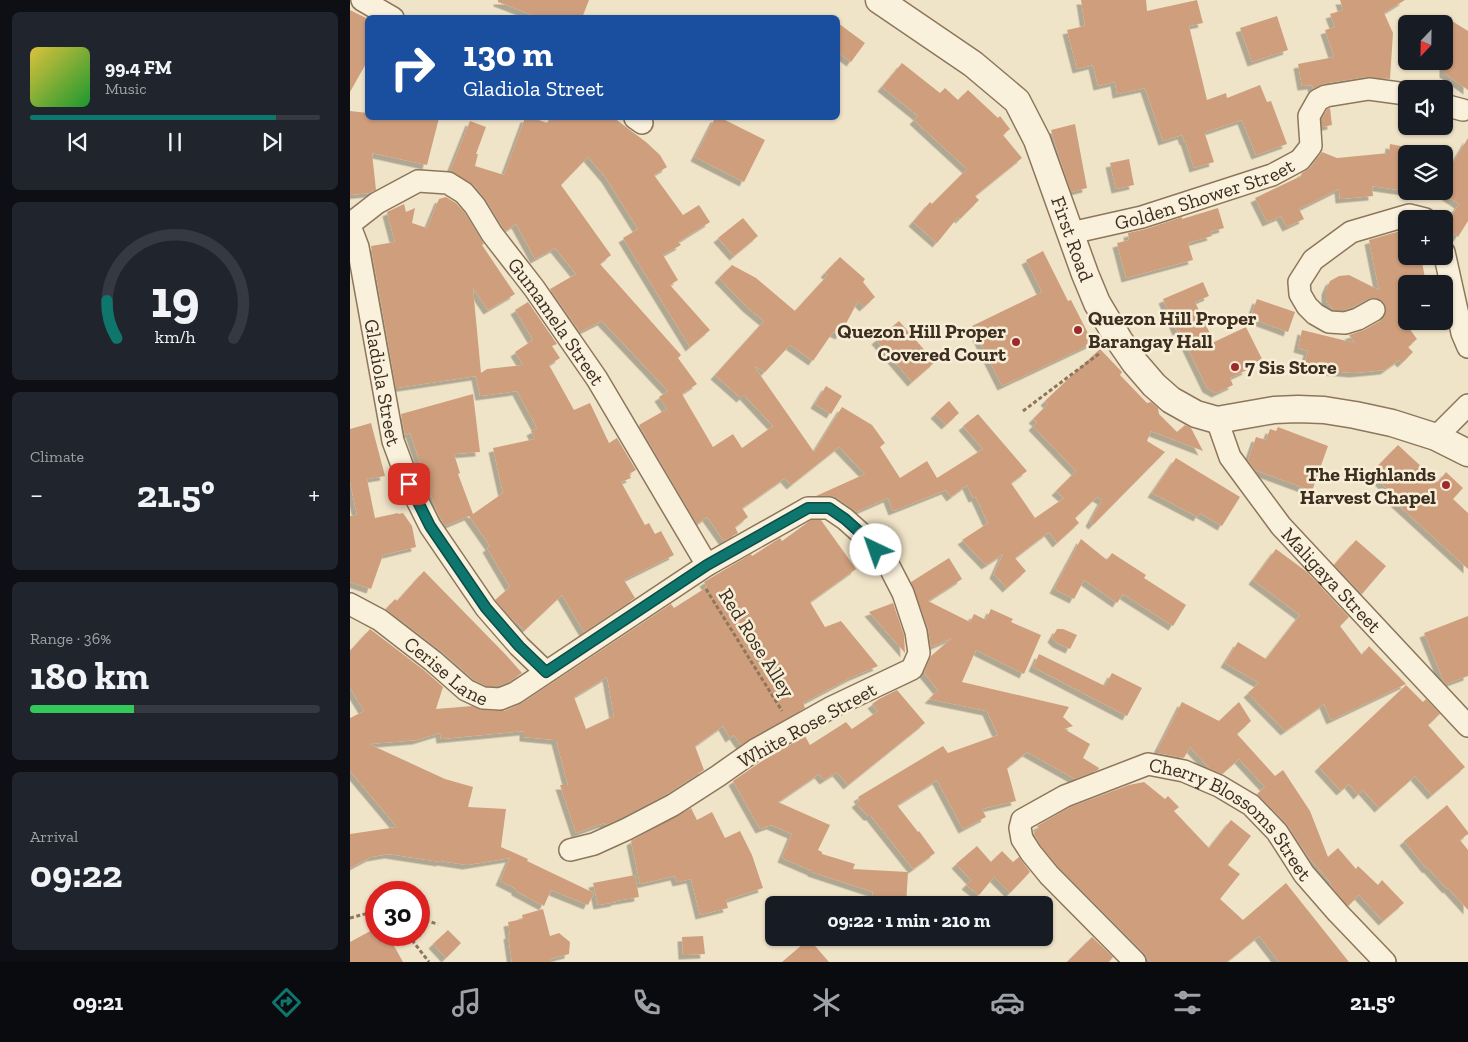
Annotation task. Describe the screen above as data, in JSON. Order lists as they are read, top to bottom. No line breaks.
{"streets":{"street":["Golden Shower Street","First Road","Gumamela Street","Gladiola Street","Maligaya Street","Cerise Lane","White Rose Street","Cherry Blossoms Street"],"path":["Red Rose Alley"]},"crossings":[["Golden Shower Street","First Road"],["First Road","Maligaya Street"],["Gumamela Street","Gladiola Street"],["Gumamela Street","Red Rose Alley"],["Gumamela Street","Cerise Lane"],["Gumamela Street","White Rose Street"],["Gladiola Street","Cerise Lane"],["Red Rose Alley","Cerise Lane"],["Red Rose Alley","White Rose Street"],["Cerise Lane","White Rose Street"]],"places":["Quezon Hill Proper Barangay Hall","Quezon Hill Proper Covered Court","7 Sis Store","The Highlands Harvest Chapel"],"north":"bottom","page":{"map_buttons":["+","−"],"turn":["130 m","Gladiola Street"],"song":["99.4 FM","Music"],"tile":["Climate",["Range · 36%","180 km"],["Arrival","09:22"]],"heat":["−","21.5°","+"],"limit":"30","trip":"09:22 · 1 min · 210 m","tabs":["09:21","21.5°"],"gauge":["19","km/h"]}}
